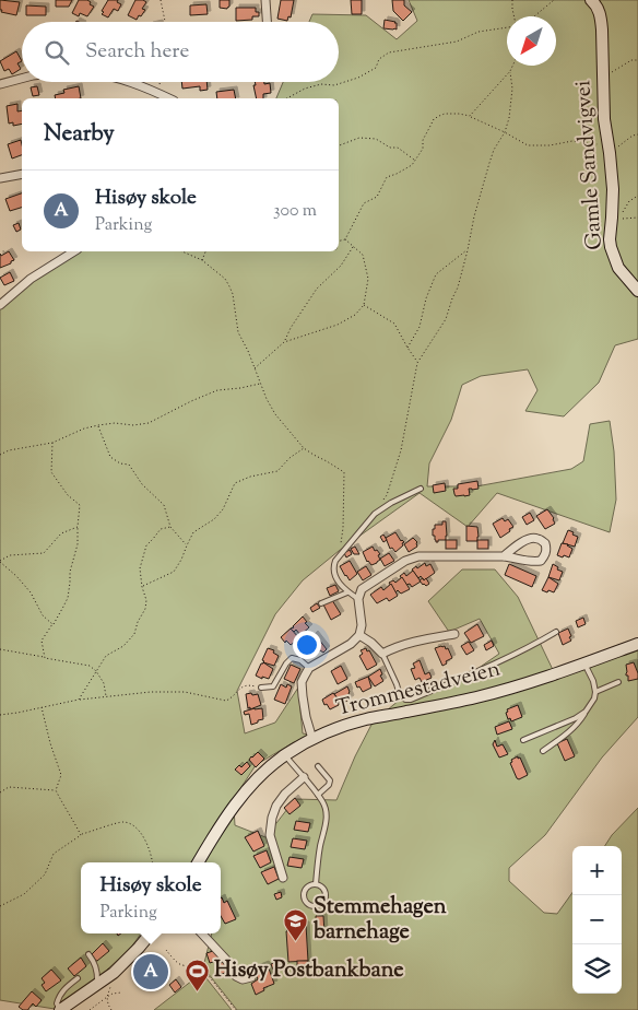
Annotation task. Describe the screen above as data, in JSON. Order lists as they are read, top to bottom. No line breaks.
{"streets":{"main road":["Gamle Sandvigvei","Trommestadveien"]},"places":{"school or university":["Stemmehagen barnehage"],"sports":["Hisøy Postbankbane"]},"north":"bottom left","page":{"search":"Search here","heading":"Nearby","list":[{"mark":"A","name":"Hisøy skole","note":"Parking","value":"300 m"}],"map_buttons":["+","−"],"popup":["Hisøy skole","Parking"],"pins":"A"}}
